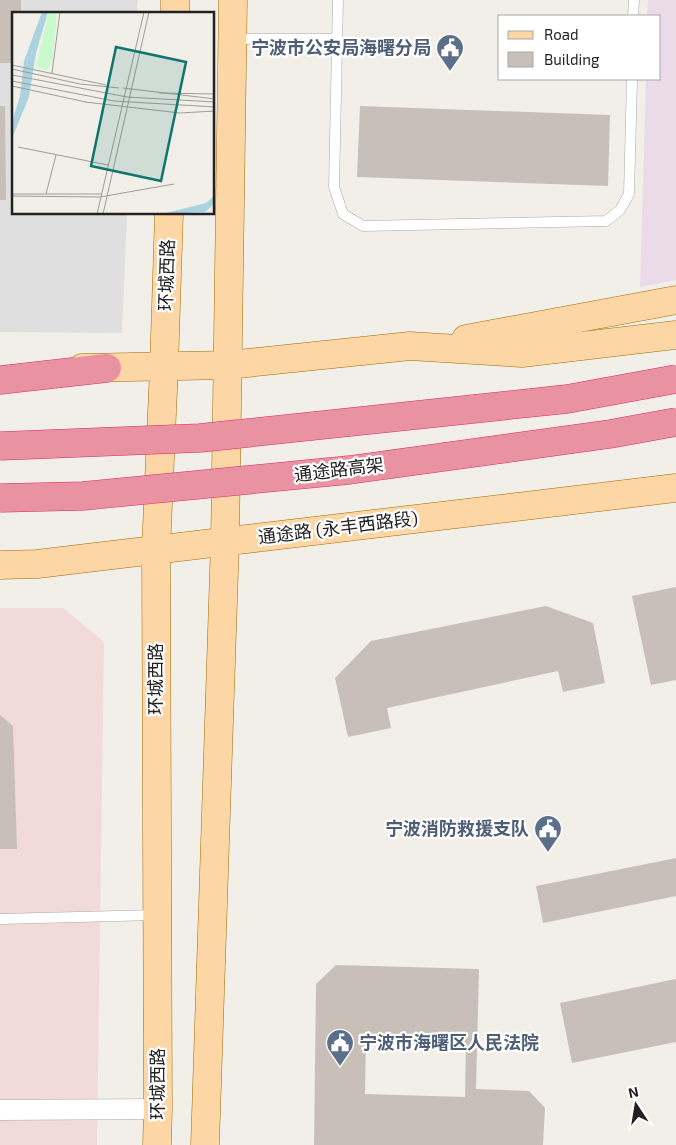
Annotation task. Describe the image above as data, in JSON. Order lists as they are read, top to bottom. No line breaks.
{"streets":{"highway":["通途路高架"],"main road":["环城西路","通途路 (永丰西路段)"]},"crossings":[["环城西路","通途路 (永丰西路段)"]],"places":{"public building":["宁波市公安局海曙分局","宁波消防救援支队","宁波市海曙区人民法院"]},"legend":["Road","Building"],"north":"top"}
